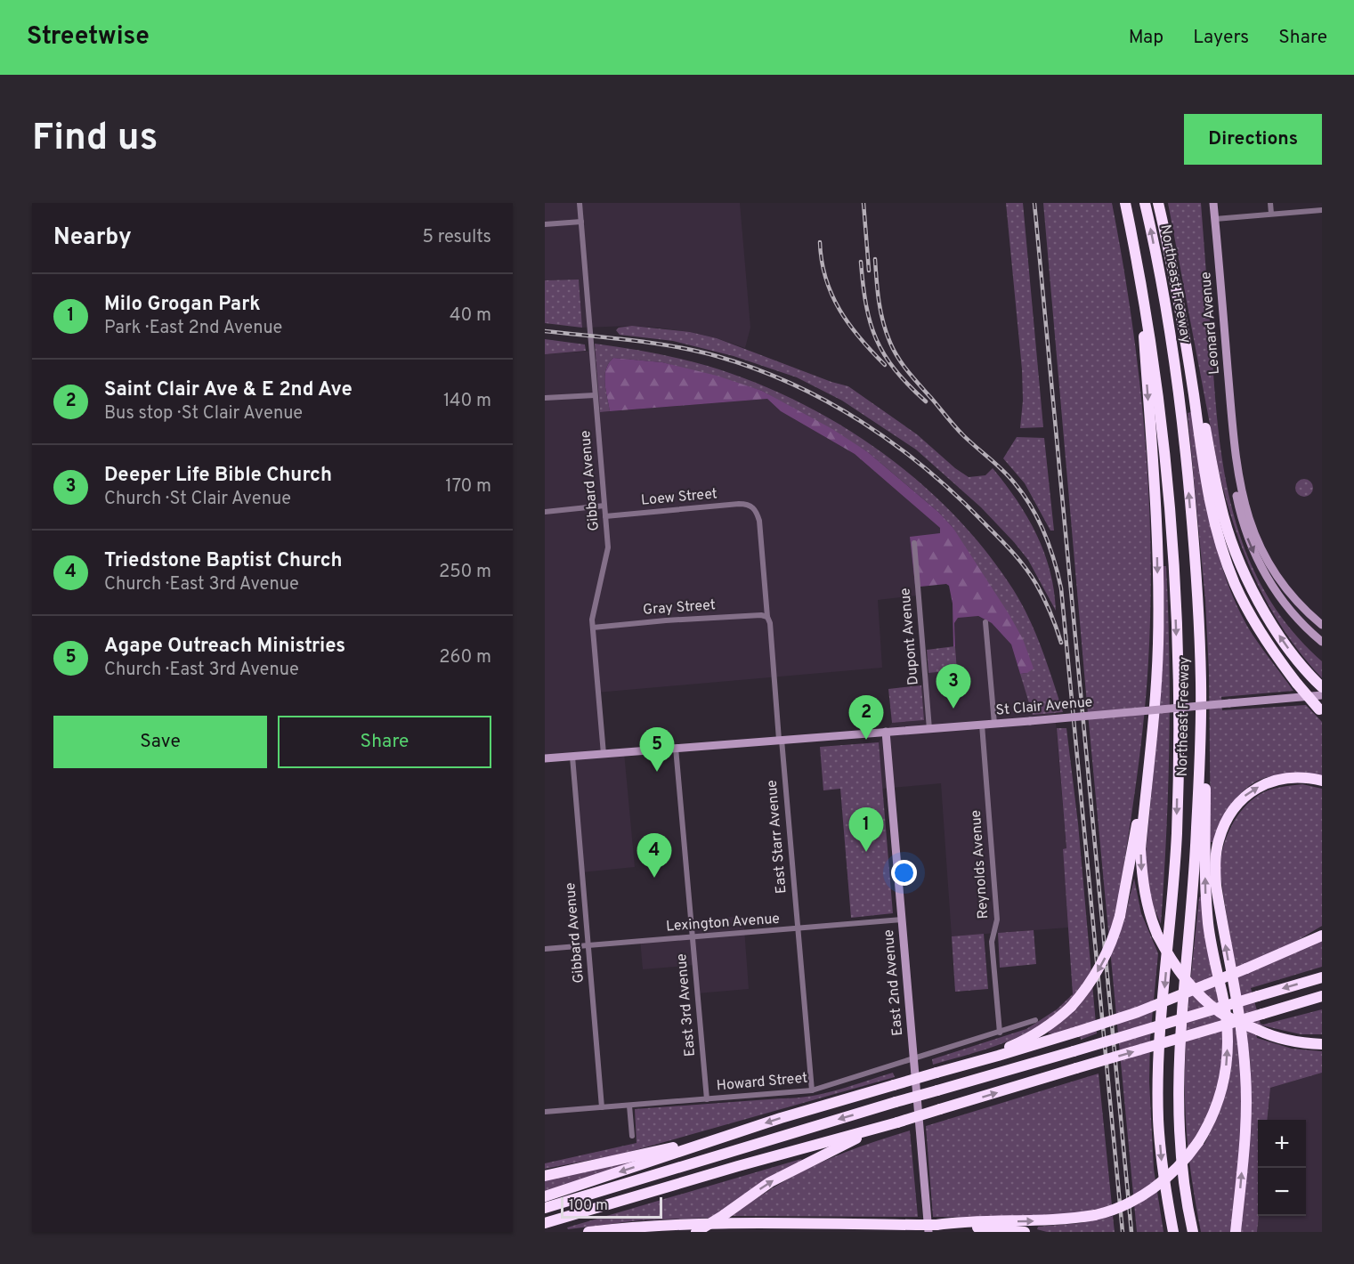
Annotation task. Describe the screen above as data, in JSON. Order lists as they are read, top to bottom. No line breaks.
{"streets":{"highway":["Northeast Freeway"],"street":["Leonard Avenue","Gibbard Avenue","Loew Street","Gray Street","Dupont Avenue","St Clair Avenue","East Starr Avenue","Reynolds Avenue","Lexington Avenue","East 2nd Avenue","East 3rd Avenue","Howard Street"]},"crossings":[["Gibbard Avenue","Loew Street"],["Gibbard Avenue","Gray Street"],["Gibbard Avenue","St Clair Avenue"],["Gibbard Avenue","Lexington Avenue"],["Gibbard Avenue","Howard Street"],["Loew Street","East Starr Avenue"],["Gray Street","East Starr Avenue"],["Dupont Avenue","St Clair Avenue"],["St Clair Avenue","East Starr Avenue"],["St Clair Avenue","Reynolds Avenue"],["St Clair Avenue","East 2nd Avenue"],["St Clair Avenue","East 3rd Avenue"],["East Starr Avenue","Lexington Avenue"],["East Starr Avenue","Howard Street"],["Reynolds Avenue","Howard Street"],["Lexington Avenue","East 2nd Avenue"],["Lexington Avenue","East 3rd Avenue"],["East 2nd Avenue","Howard Street"],["East 3rd Avenue","Howard Street"]],"scale_bar":"100 m","page":{"header":"Streetwise","nav":["Map","Layers","Share"],"buttons":["Directions",["Save","Share"]],"title":"Find us","heading":["Nearby","5 results"],"list":[{"mark":"1","name":"Milo Grogan Park","note":"Park · East 2nd Avenue","value":"40 m"},{"mark":"2","name":"Saint Clair Ave & E 2nd Ave","note":"Bus stop · St Clair Avenue","value":"140 m"},{"mark":"3","name":"Deeper Life Bible Church","note":"Church · St Clair Avenue","value":"170 m"},{"mark":"4","name":"Triedstone Baptist Church","note":"Church · East 3rd Avenue","value":"250 m"},{"mark":"5","name":"Agape Outreach Ministries","note":"Church · East 3rd Avenue","value":"260 m"}],"pins":["3","2","5","1","4"],"map_buttons":["+","−"],"scale":"100 m"}}
